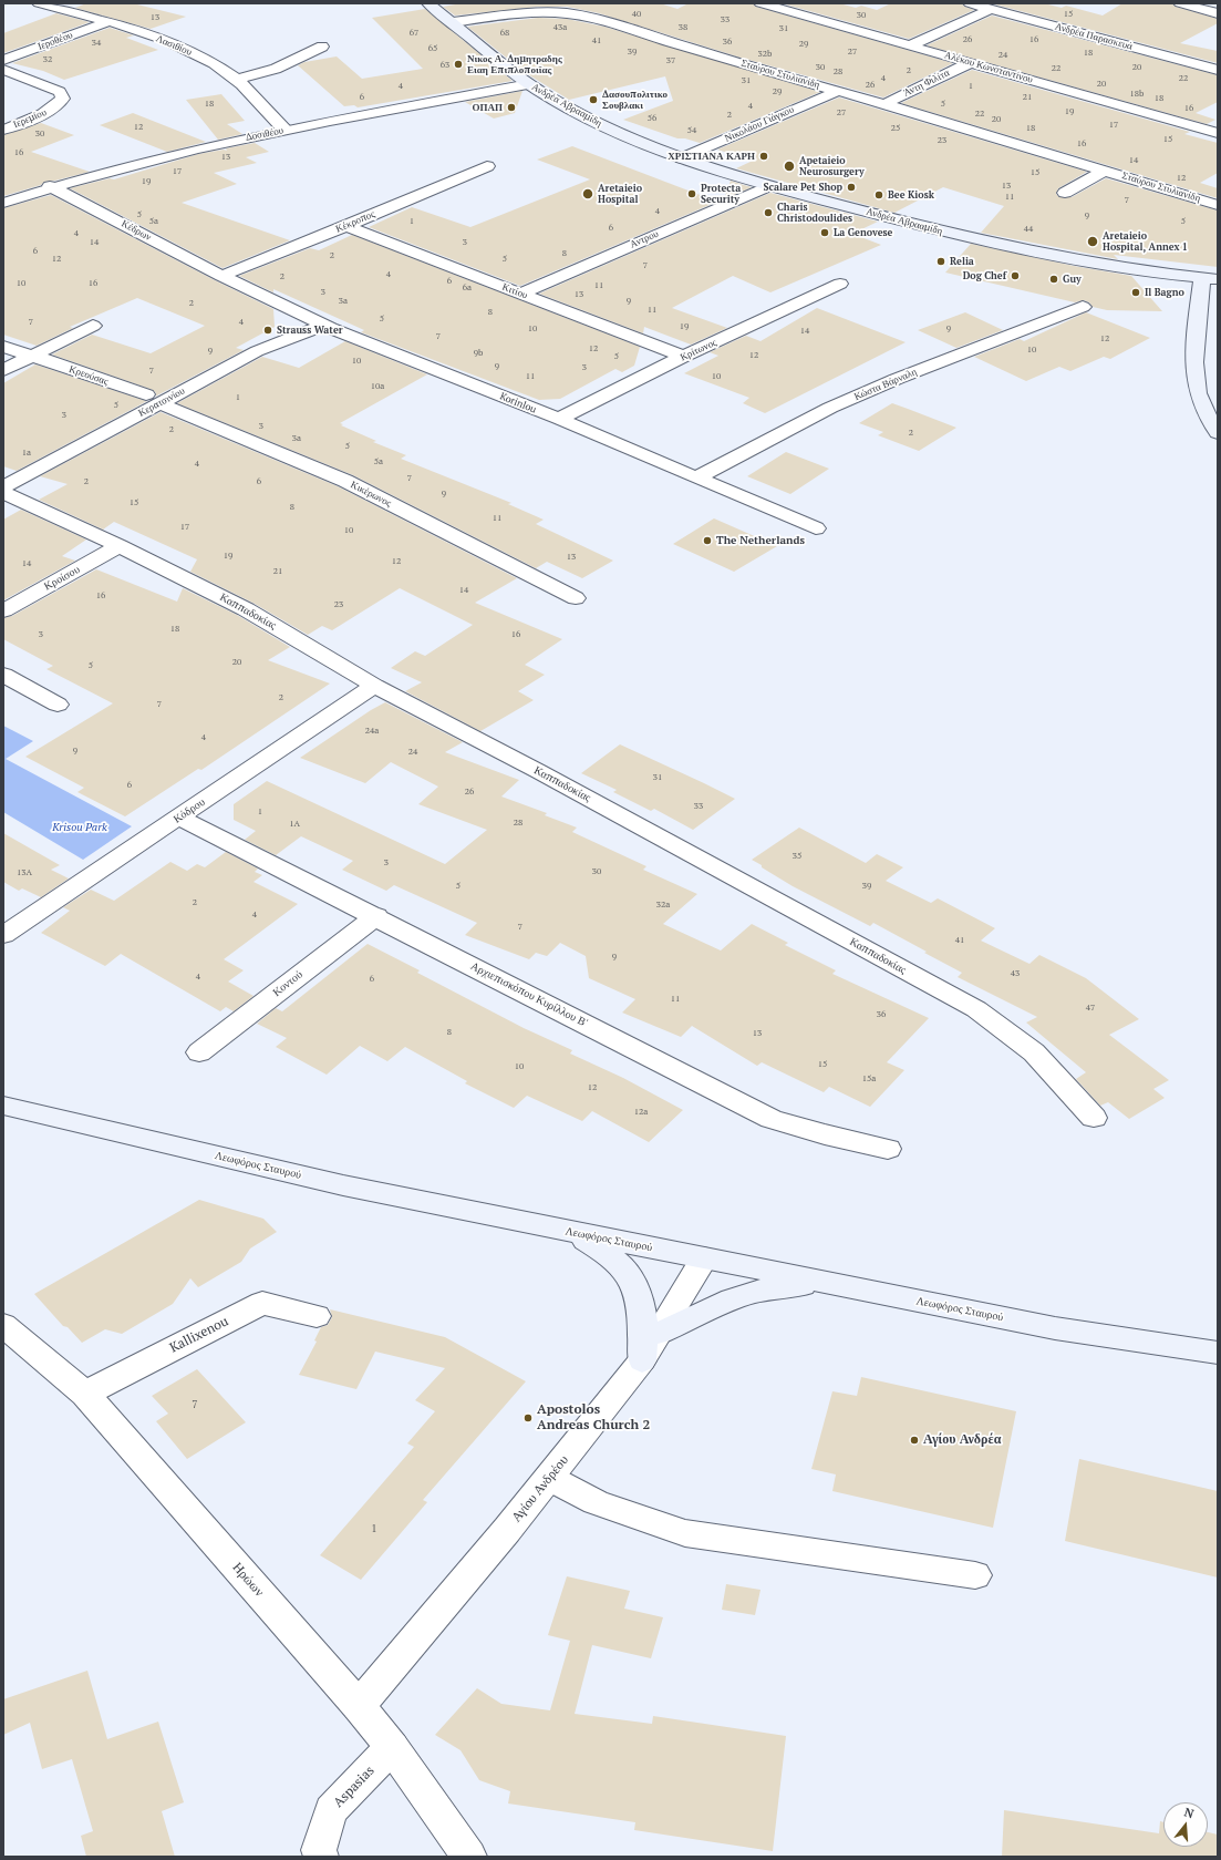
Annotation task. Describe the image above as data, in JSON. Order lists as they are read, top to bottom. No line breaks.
{"streets":{"main road":["Ανδρέα Αβρααμίδη","Λεωφόρος Σταυρού"],"street":["Ανδρέα Παρασκευά","Ιεροθέου","Λασιθίου","Αλέκου Κωνσταντίνου","Σταύρου Στυλιανίδη","Άντη Φιλίτα","Ιερεμίου","Νικολάου Γιάγκου","Δοσιθέου","Κέκροπος","Κέδρων","Αντρου","Κιτίου","Κρίτωνος","Κρεούσας","Κώστα Βάρναλη","Κερατσινίου","Korinlou","Κικέρωνος","Κροίσου","Καππαδοκίας","Κόδρου","Κοντού","Αρχιεπισκόπου Κυρίλλου Β'","Kallixenou","Αγίου Ανδρέου","Ηρώων","Aspasias"]},"crossings":[["Ιεροθέου","Λασιθίου"],["Λασιθίου","Δοσιθέου"],["Αλέκου Κωνσταντίνου","Άντη Φιλίτα"],["Σταύρου Στυλιανίδη","Άντη Φιλίτα"],["Σταύρου Στυλιανίδη","Ανδρέα Αβρααμίδη"],["Σταύρου Στυλιανίδη","Νικολάου Γιάγκου"],["Ανδρέα Αβρααμίδη","Νικολάου Γιάγκου"],["Ανδρέα Αβρααμίδη","Δοσιθέου"],["Ανδρέα Αβρααμίδη","Αντρου"],["Δοσιθέου","Κέδρων"],["Κέκροπος","Κέδρων"],["Κέκροπος","Κιτίου"],["Κέκροπος","Korinlou"],["Κέδρων","Korinlou"],["Αντρου","Κιτίου"],["Κιτίου","Κρίτωνος"],["Κρίτωνος","Korinlou"],["Κρεούσας","Κερατσινίου"],["Κρεούσας","Κικέρωνος"],["Κώστα Βάρναλη","Korinlou"],["Κερατσινίου","Korinlou"],["Κερατσινίου","Κικέρωνος"],["Κροίσου","Καππαδοκίας"],["Καππαδοκίας","Κόδρου"],["Κόδρου","Αρχιεπισκόπου Κυρίλλου Β'"],["Κοντού","Αρχιεπισκόπου Κυρίλλου Β'"],["Λεωφόρος Σταυρού","Αγίου Ανδρέου"],["Kallixenou","Ηρώων"],["Αγίου Ανδρέου","Ηρώων"],["Ηρώων","Aspasias"]],"parks":["Krisou Park"],"places":["Νικος Α. Δημητραδης Ειαη Επιπλοποιϊας","Δασουπολιτικο Σουβλακι","ΟΠΑΠ","ΧΡΙΣΤΙΑΝΑ ΚΑΡΗ","Apetaieio Neurosurgery","Scalare Pet Shop","Aretaieio Hospital","Protecta Security","Bee Kiosk","Charis Christodoulides","La Genovese","Aretaieio Hospital, Annex 1","Relia","Dog Chef","Guy","Il Bagno","Strauss Water","The Netherlands","Apostolos Andreas Church 2","Αγίου Ανδρέα"],"house_numbers":["40","15","30","13","33","43a","38","31","67","68","26","16","41","36","34","29","65","39","27","18","32b","24","32","37","63","30","20","22","2","28","4","22","31","20","26","4","1","29","18b","6","21","18","18","5","4","16","19","27","22","2","56","20","17","12","25","18","54","30","15","23","16","16","13","14","17","15","12","19","13","11","7","4","5","9","5a","1","5","6","44","4","14","3","6","8","2","12","5","7","4","2","6","10","16","11","6a","3","13","3a","9","2","11","8","5","7","4","19","10","9","14","7","12","12","10","9","9b","12","5","10","9","3","7","11","10","10a","1","5","3","3","2","2","3a","5","1a","5a","4","7","2","6","9","15","8","11","17","10","19","13","12","14","21","14","16","23","18","3","16","20","5","2","7","24a","4","9","24","31","6","26","33","1","28","1A","35","3","30","13A","5","39","2","32a","4","7","41","9","43","4","6","11","47","36","8","13","15","10","15a","12","12a","7","1"],"north":"top"}
